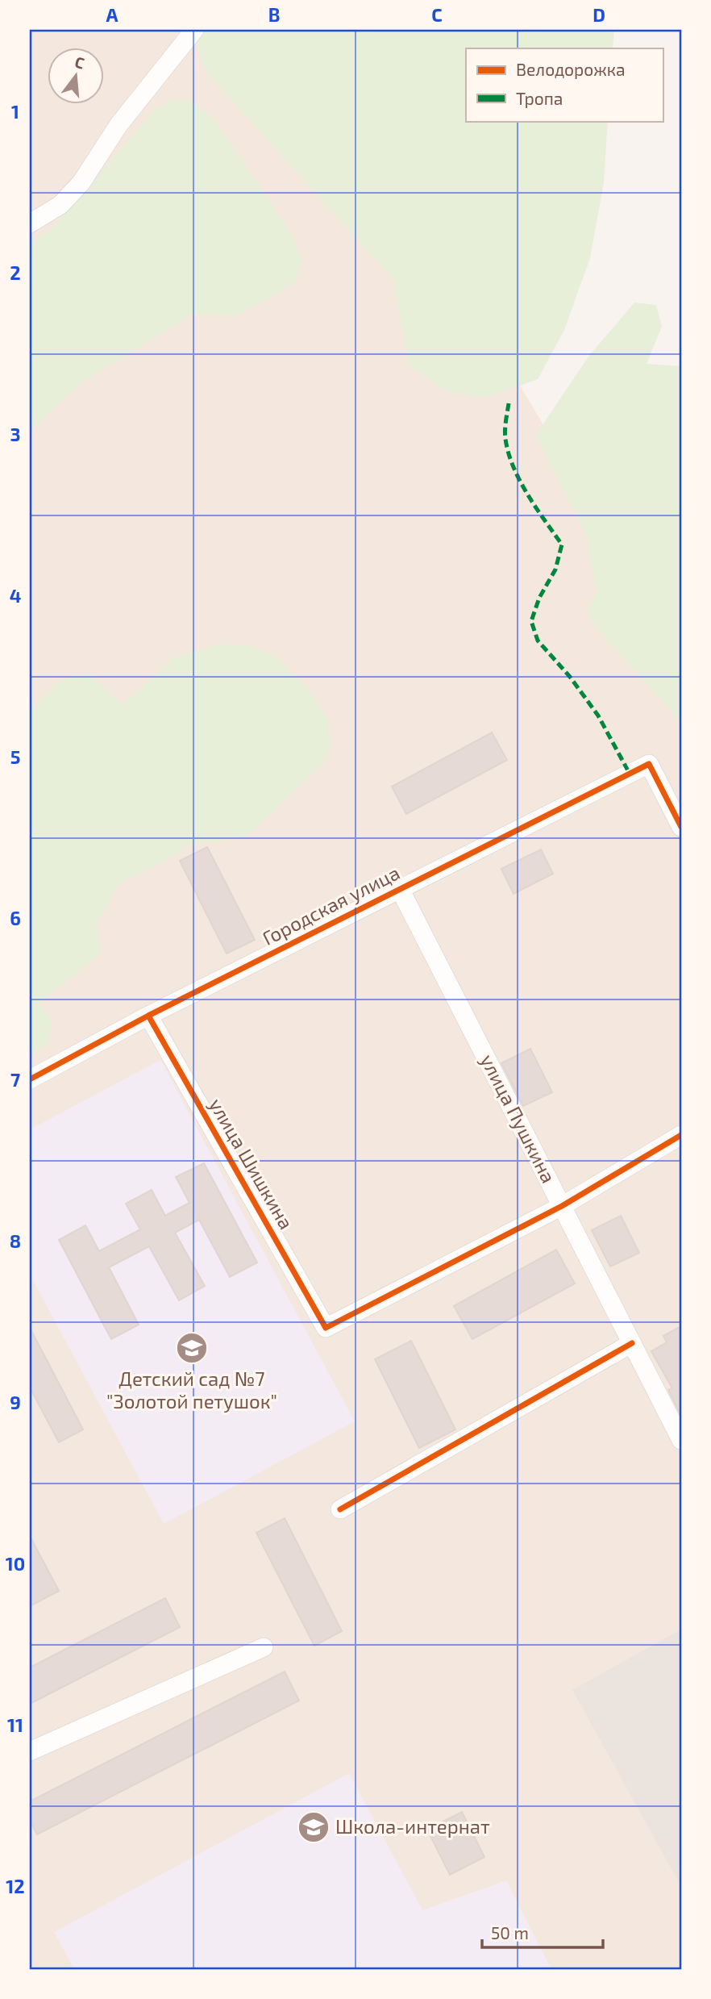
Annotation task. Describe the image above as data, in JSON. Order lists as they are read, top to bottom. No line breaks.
{"streets":{"street":["Городская улица","улица Пушкина","улица Шишкина"]},"crossings":[["Городская улица","улица Пушкина"],["Городская улица","улица Шишкина"],["улица Пушкина","улица Шишкина"]],"places":{"school or university":["Детский сад №7 \"Золотой петушок\"","Школа-интернат"]},"legend":["Велодорожка","Тропа"],"scale_bar":"50 m","north":"top","grid":{"columns":["A","B","C","D"],"rows":["1","2","3","4","5","6","7","8","9","10","11","12"]}}
